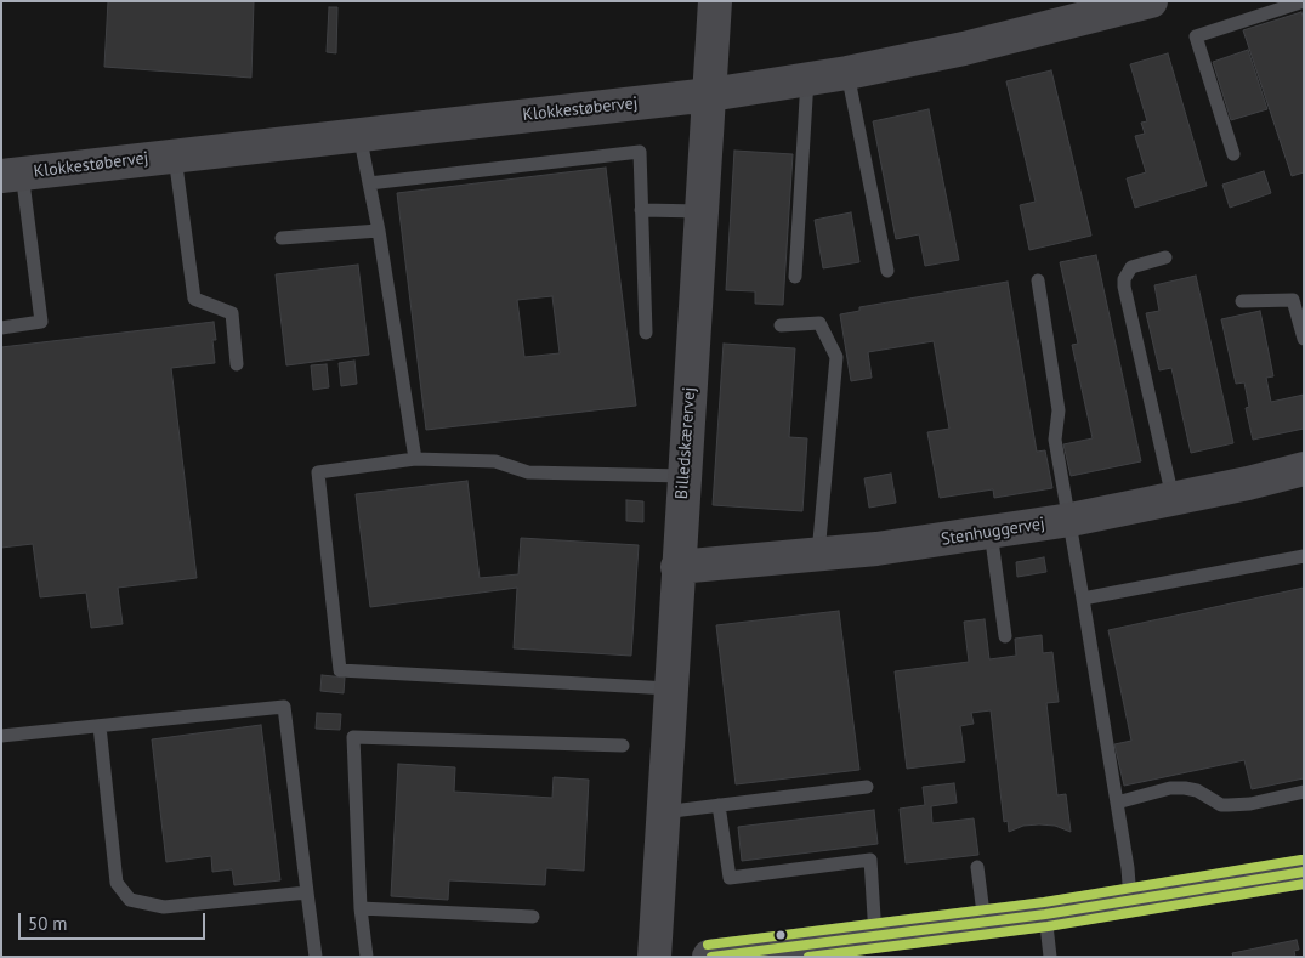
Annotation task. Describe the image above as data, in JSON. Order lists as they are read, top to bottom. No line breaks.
{"streets":{"street":["Klokkestøbervej","Billedskærervej","Stenhuggervej"]},"crossings":[["Klokkestøbervej","Billedskærervej"],["Billedskærervej","Stenhuggervej"]],"scale_bar":"50 m"}
